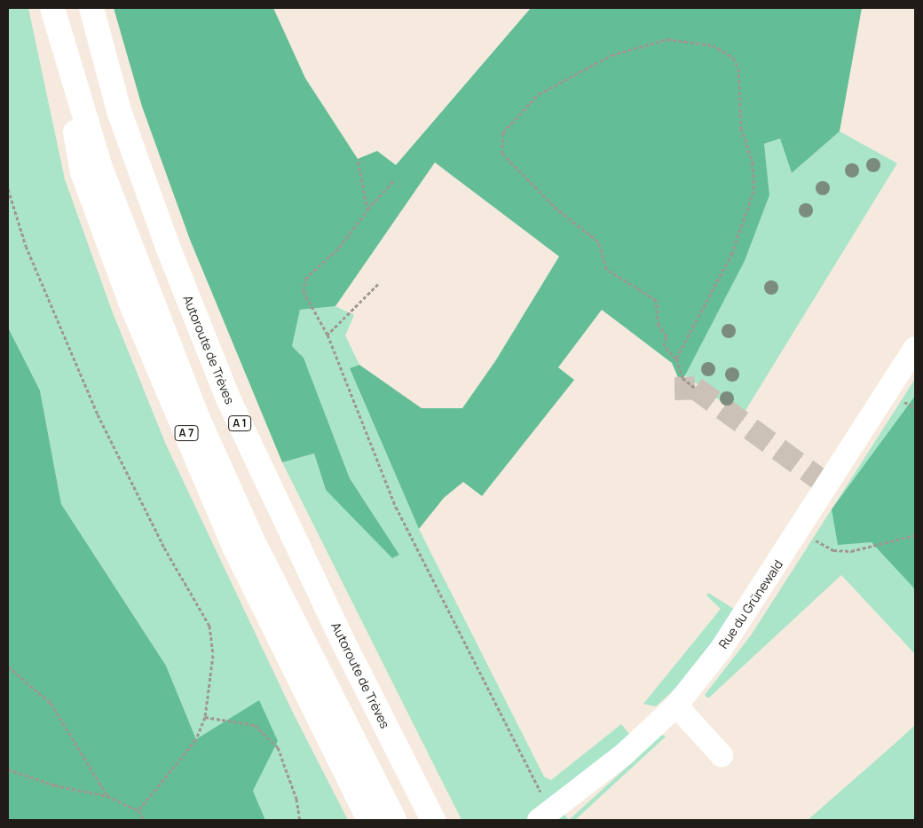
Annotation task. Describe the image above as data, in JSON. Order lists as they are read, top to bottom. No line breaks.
{"streets":{"highway":["Autoroute de Trèves","A 1","A 7"],"street":["Rue du Grünewald"]}}
